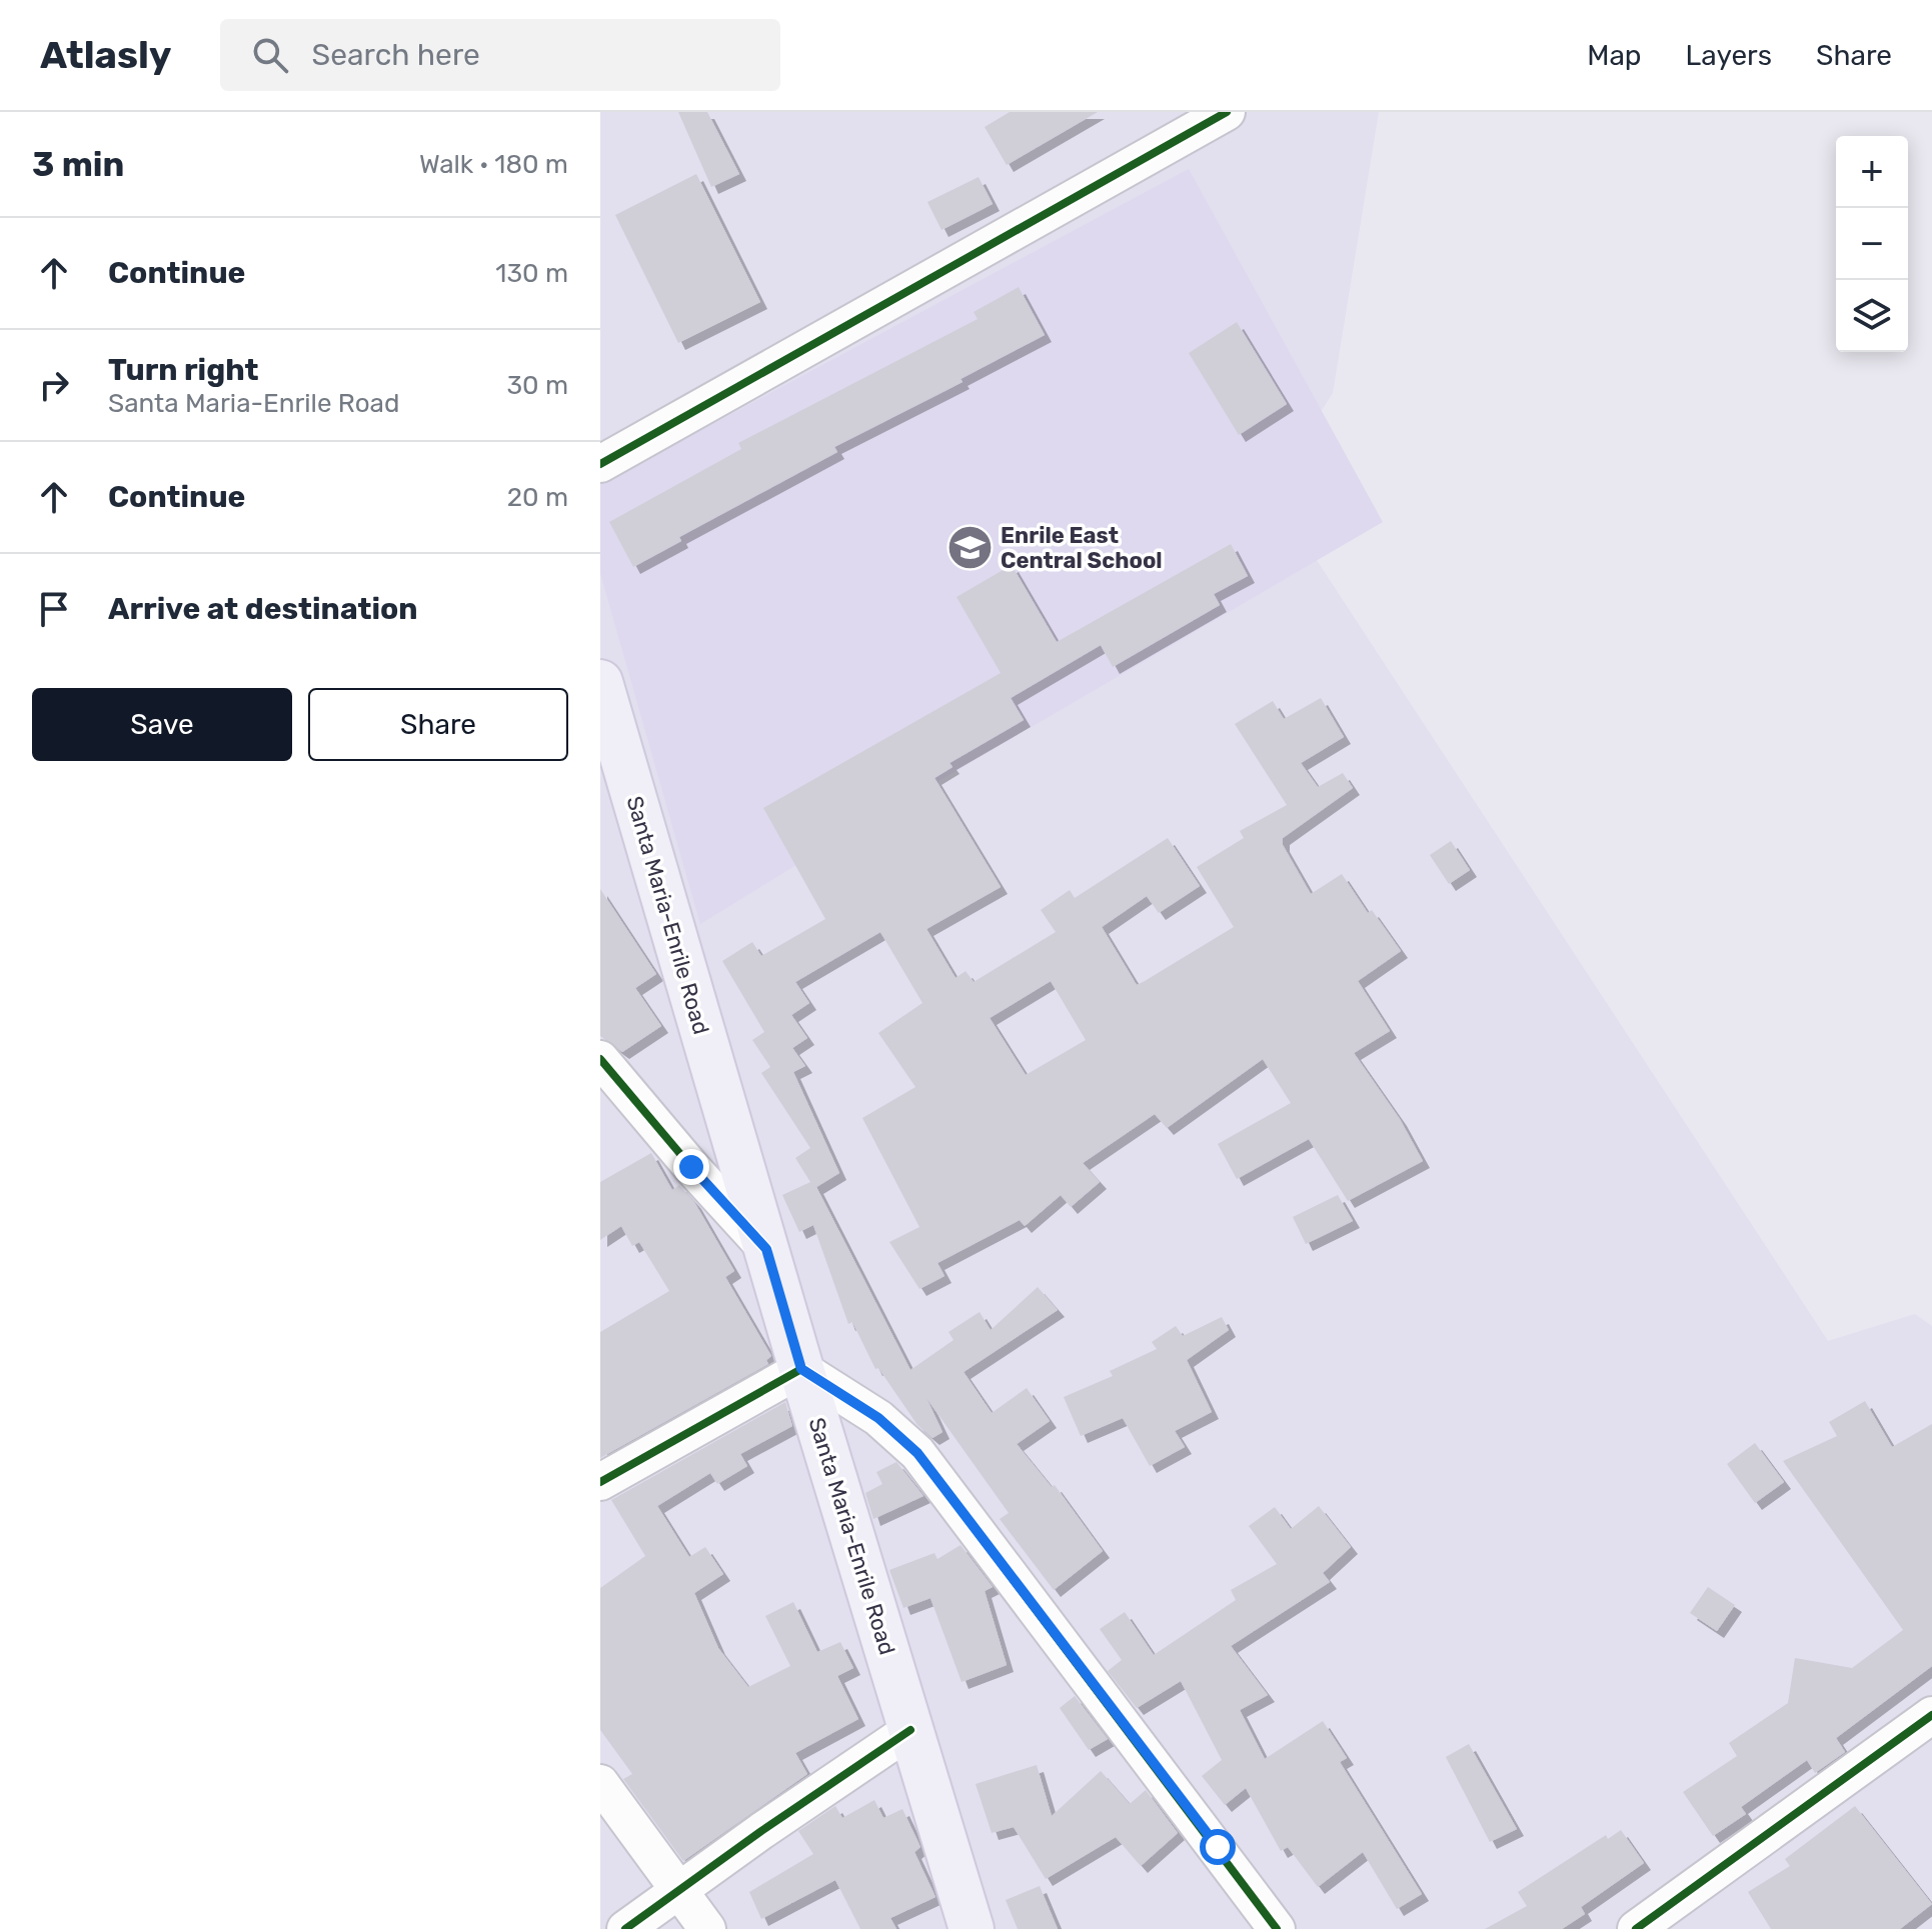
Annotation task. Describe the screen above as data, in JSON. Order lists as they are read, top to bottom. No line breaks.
{"streets":{"main road":["Santa Maria-Enrile Road"]},"places":{"school or university":["Enrile East Central School"]},"page":{"header":"Atlasly","search":"Search here","nav":["Map","Layers","Share"],"heading":["3 min","Walk · 180 m"],"map_buttons":["+","−"],"list":[["Continue","130 m"],["Turn right","Santa Maria-Enrile Road","30 m"],["Continue","20 m"],"Arrive at destination"],"buttons":["Save","Share"]}}
